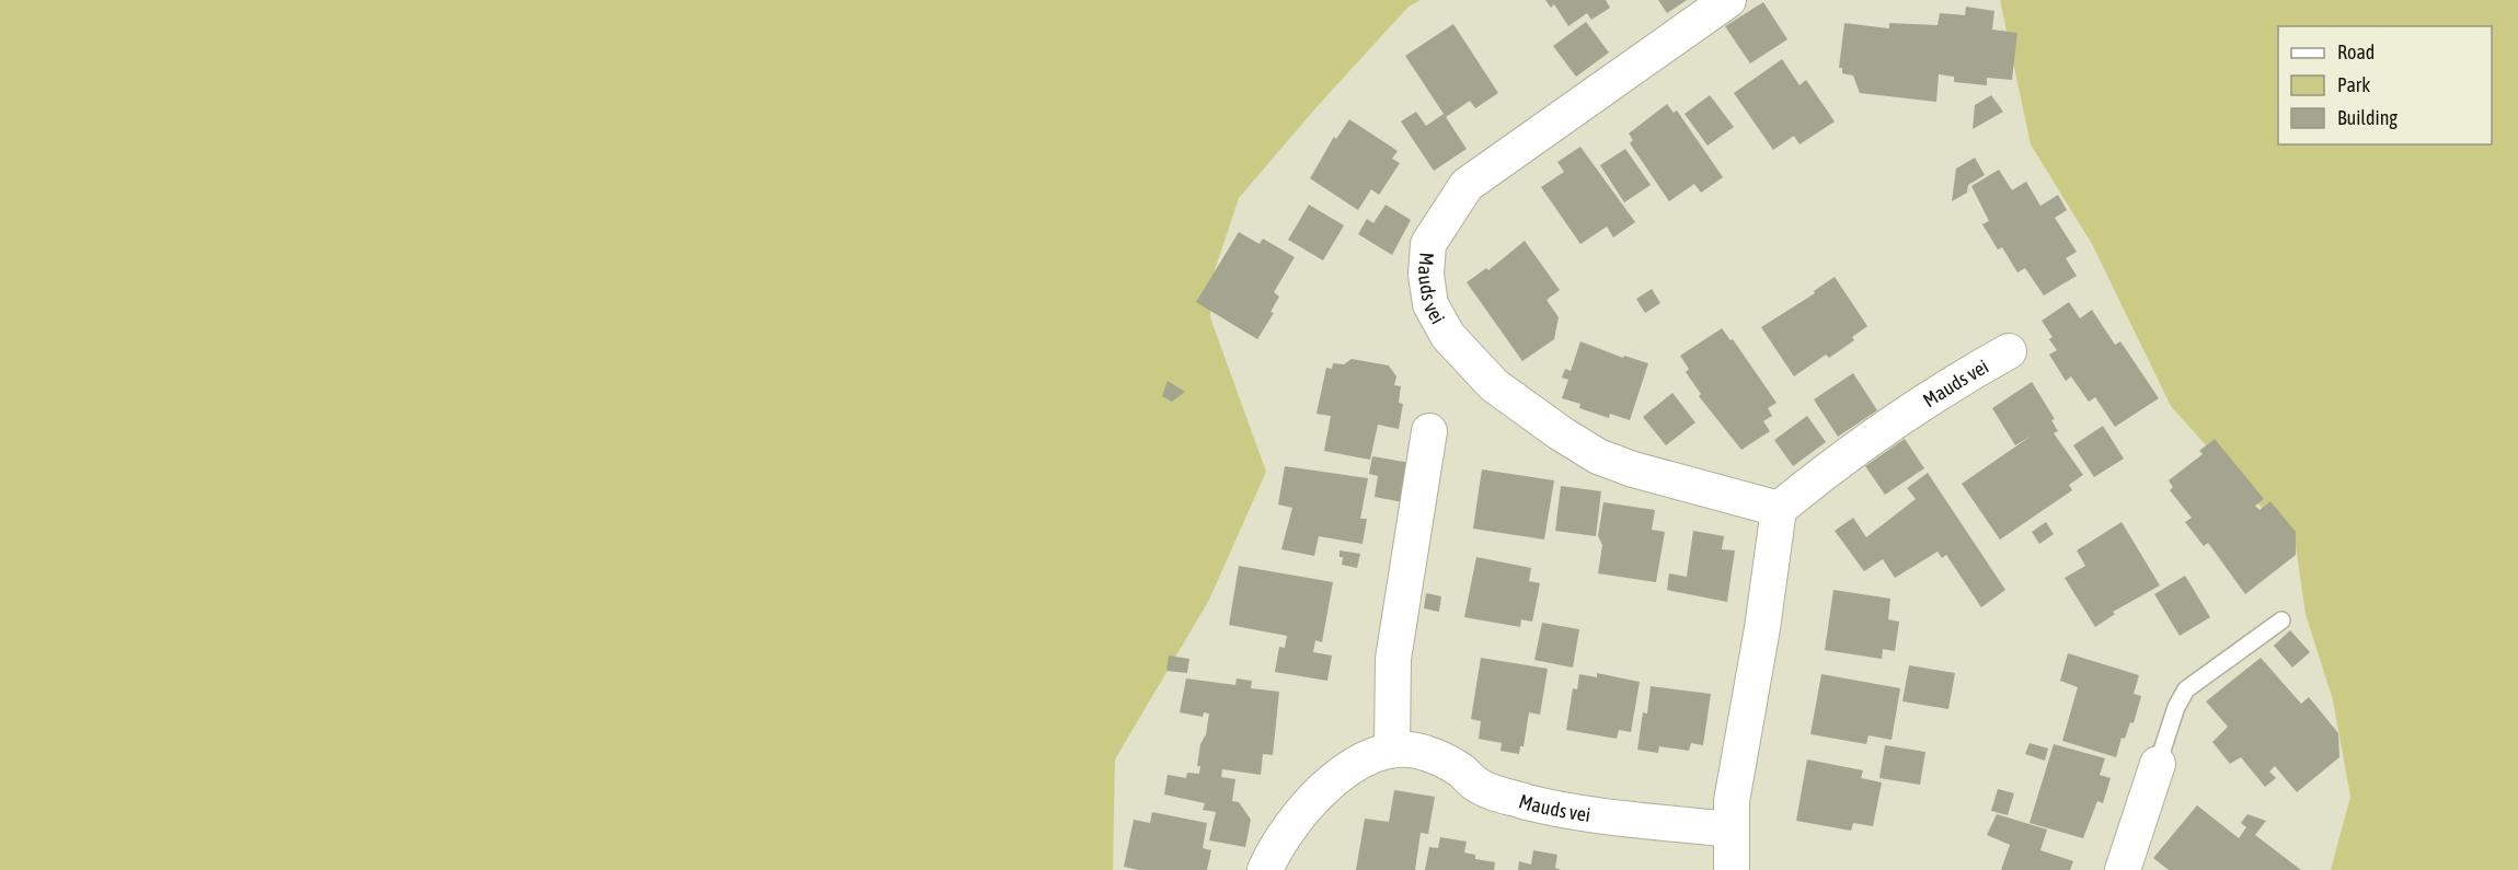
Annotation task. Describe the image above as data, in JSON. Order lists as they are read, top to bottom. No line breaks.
{"streets":{"street":["Mauds vei"]},"legend":["Road","Park","Building"]}
